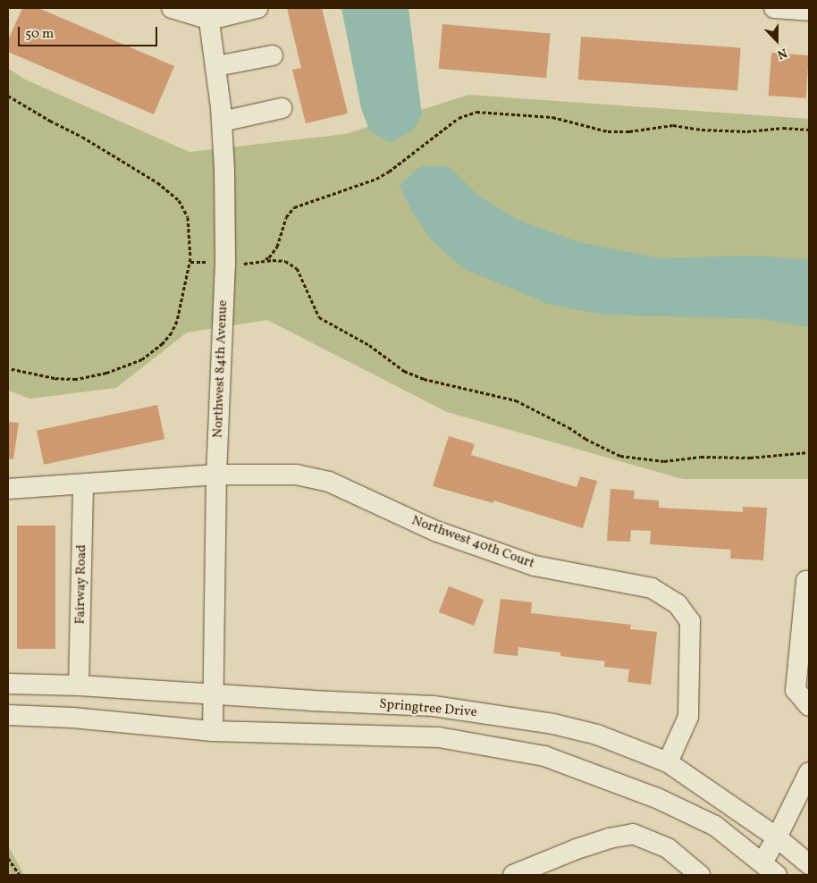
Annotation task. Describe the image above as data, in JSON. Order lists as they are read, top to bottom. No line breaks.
{"streets":{"street":["Northwest 84th Avenue","Northwest 40th Court","Fairway Road","Springtree Drive"]},"crossings":[["Northwest 84th Avenue","Northwest 40th Court"],["Northwest 84th Avenue","Springtree Drive"],["Northwest 40th Court","Springtree Drive"],["Fairway Road","Springtree Drive"]],"scale_bar":"50 m","north":"bottom"}
